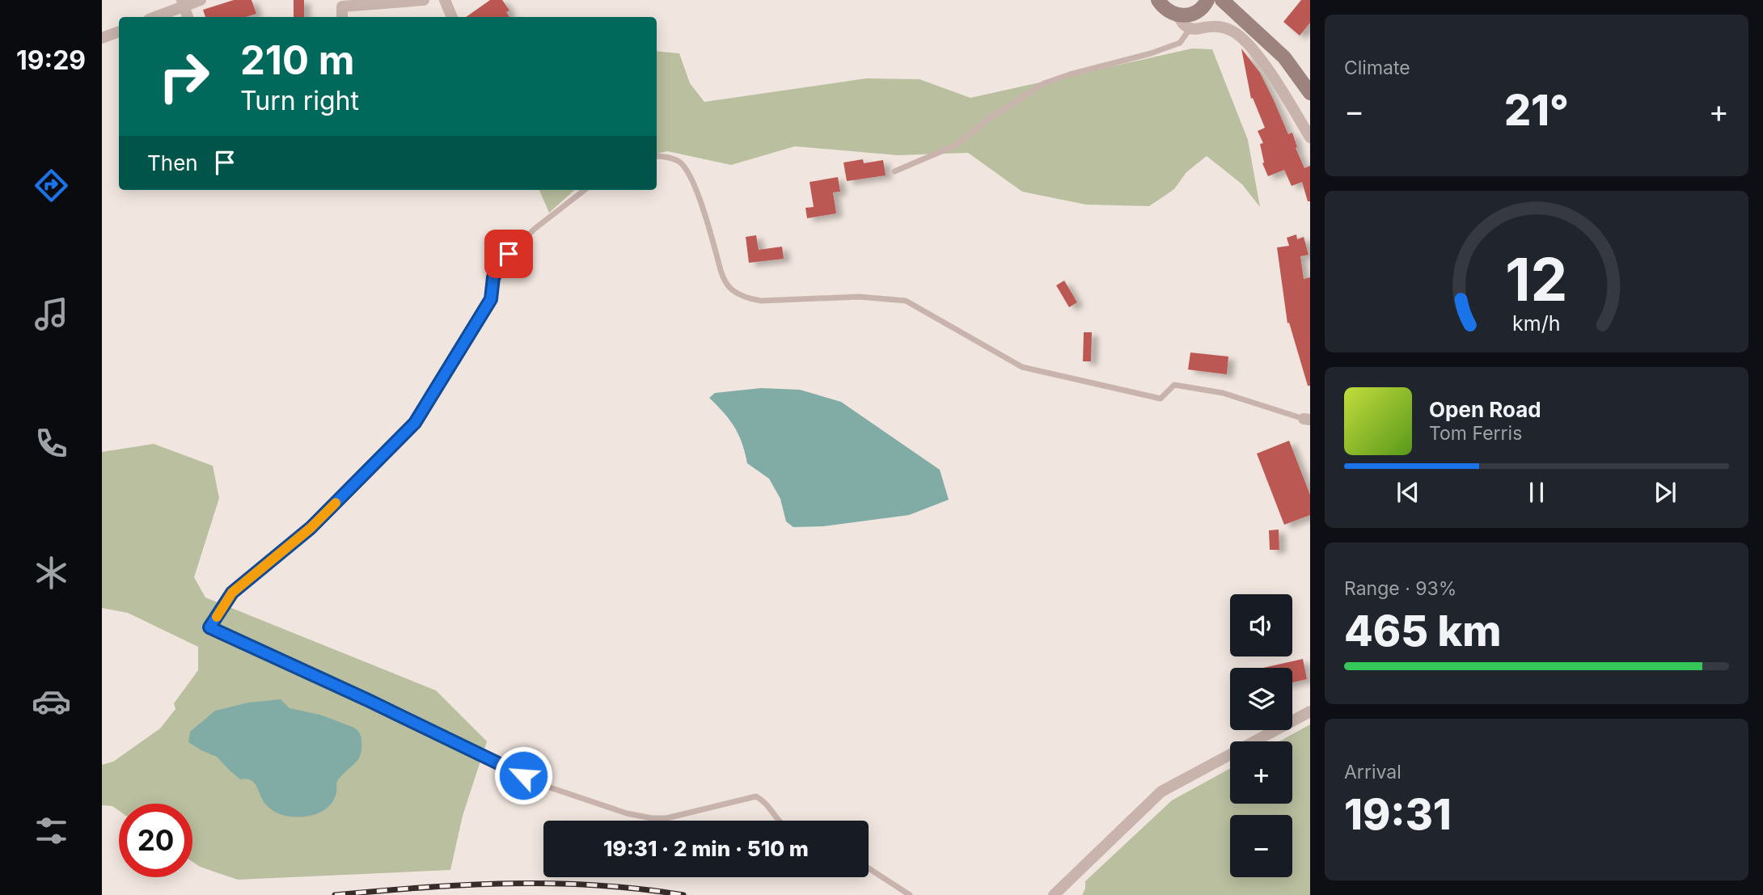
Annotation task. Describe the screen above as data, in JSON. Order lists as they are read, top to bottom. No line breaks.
{"page":{"tabs":"19:29","tile":["Climate",["Range · 93%","465 km"],["Arrival","19:31"]],"turn":["210 m","Turn right"],"heat":["−","21°","+"],"then":"Then","song":["Open Road","Tom Ferris"],"map_buttons":["+","−"],"limit":"20","trip":"19:31 · 2 min · 510 m","gauge":["12","km/h"]}}
